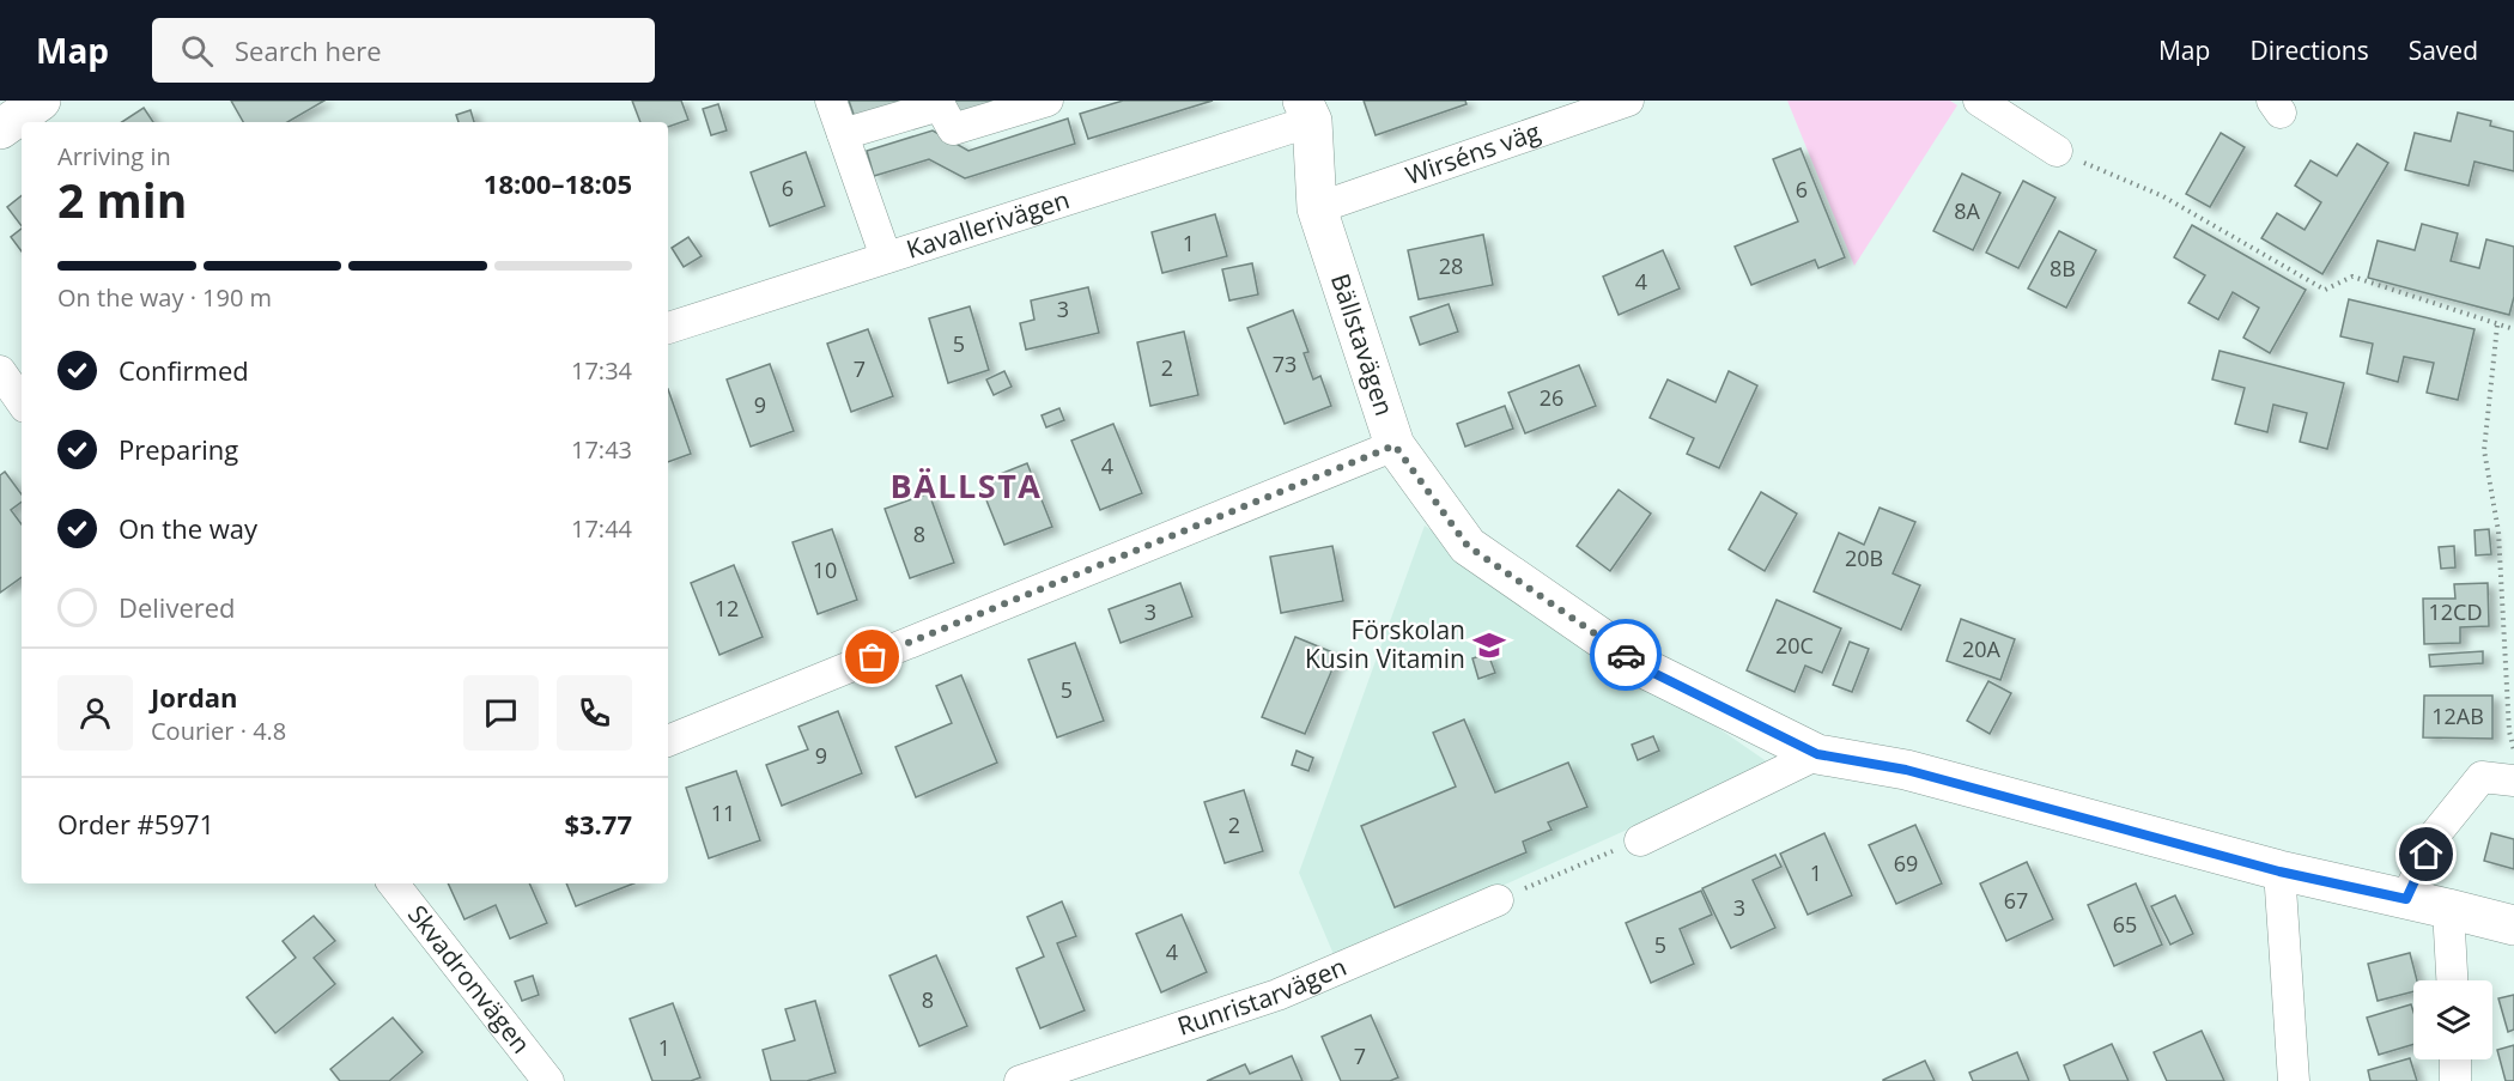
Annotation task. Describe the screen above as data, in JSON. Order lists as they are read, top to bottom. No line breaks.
{"streets":{"street":["Wirséns väg","Kavallerivägen","Bällstavägen","Skvadronvägen","Runristarvägen"]},"crossings":[["Wirséns väg","Bällstavägen"],["Kavallerivägen","Bällstavägen"]],"districts":["BÄLLSTA"],"places":{"school or university":["Förskolan Kusin Vitamin"]},"house_numbers":["6","6","8A","1","28","8B","4","3","5","73","2","7","26","9","4","8","20B","10","12","3","12CD","20C","20A","5","12AB","9","11","2","69","1","67","3","65","5","4","8","1","7"],"page":{"header":"Map","search":"Search here","nav":["Map","Directions","Saved"],"heading":["2 min","Arriving in","18:00–18:05"],"panel":["Jordan","Courier · 4.8","Order #5971","$3.77"],"bar":"On the way · 190 m","list":[["Confirmed","17:34"],["Preparing","17:43"],["On the way","17:44"],"Delivered"]}}
